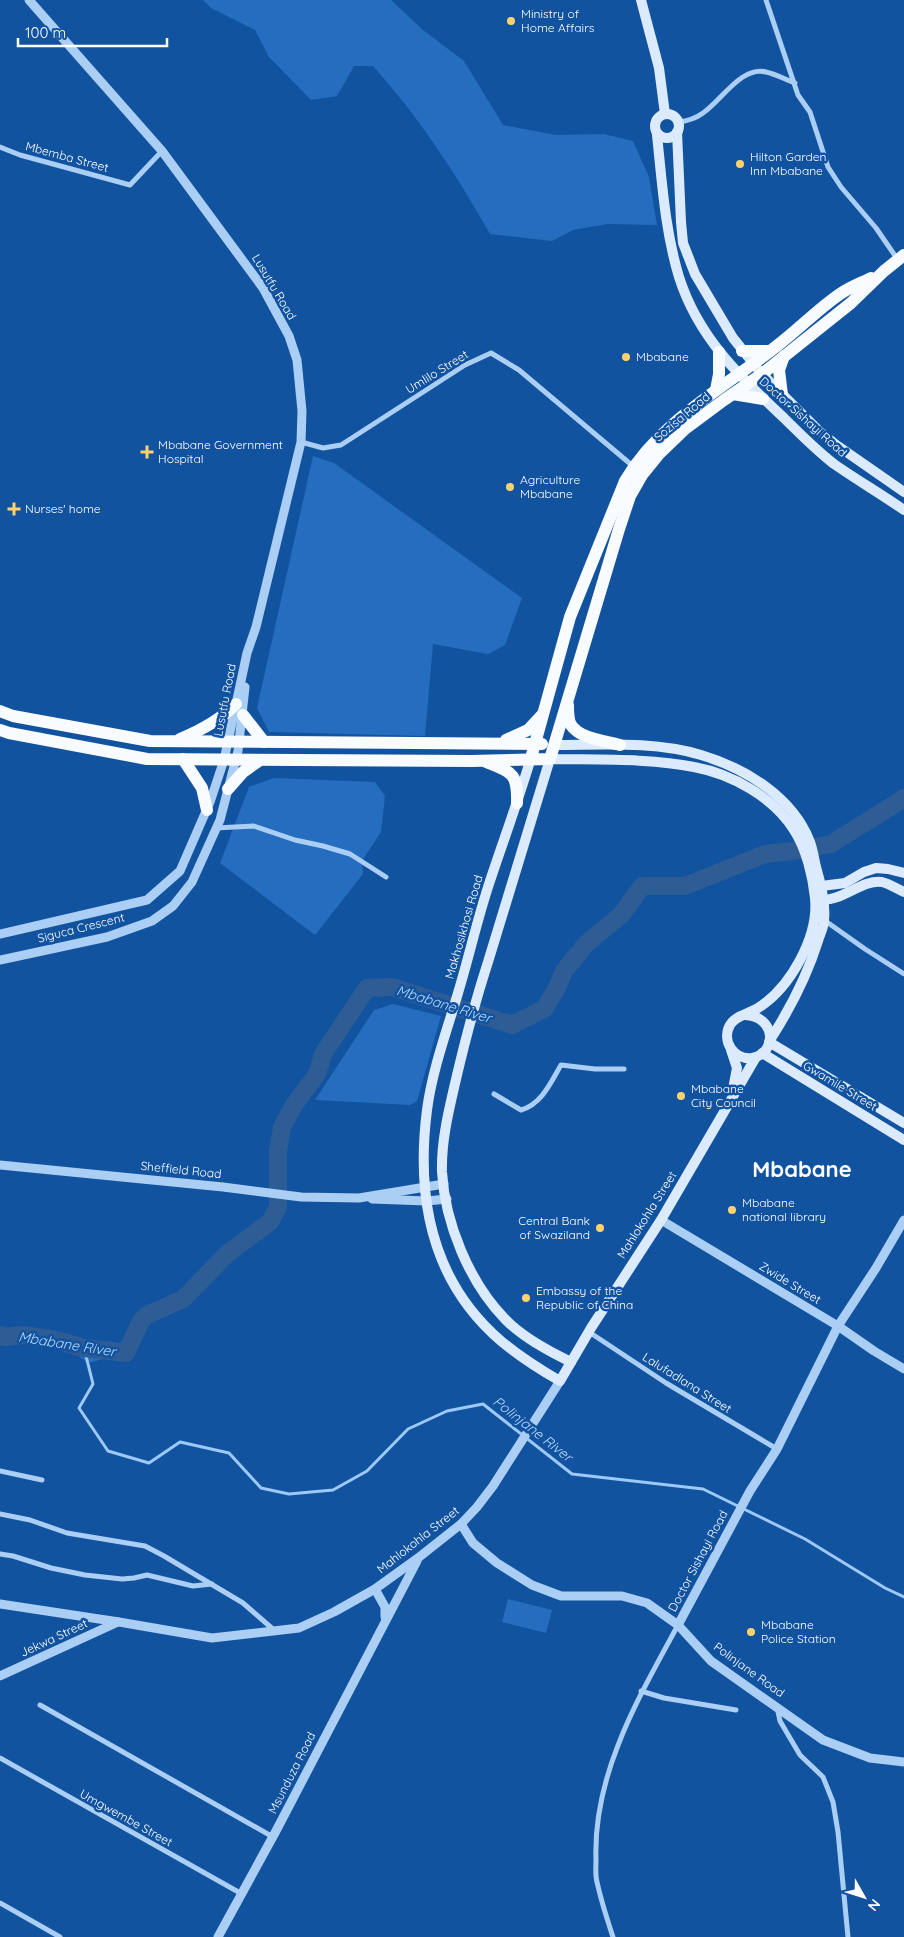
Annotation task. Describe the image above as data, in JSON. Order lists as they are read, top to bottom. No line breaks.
{"streets":{"main road":["Sozisa Road","Doctor Sishayi Road","Makhosikhosi Road","Gwamile Street","Mahlokohla Street"],"street":["Mbemba Street","Lusutfu Road","Umlilo Street","Siguca Crescent","Sheffield Road","Zwide Street","Lalufadlana Street","Jekwa Street","Polinjane Road","Msunduza Road","Umgwembe Street"]},"crossings":[["Mbemba Street","Lusutfu Road"],["Lusutfu Road","Umlilo Street"],["Lusutfu Road","Siguca Crescent"],["Umlilo Street","Sozisa Road"],["Sozisa Road","Doctor Sishayi Road"],["Sozisa Road","Makhosikhosi Road"],["Doctor Sishayi Road","Zwide Street"],["Doctor Sishayi Road","Lalufadlana Street"],["Doctor Sishayi Road","Polinjane Road"],["Makhosikhosi Road","Sheffield Road"],["Makhosikhosi Road","Mahlokohla Street"],["Gwamile Street","Mahlokohla Street"],["Mahlokohla Street","Zwide Street"],["Mahlokohla Street","Lalufadlana Street"],["Mahlokohla Street","Jekwa Street"],["Mahlokohla Street","Polinjane Road"],["Mahlokohla Street","Msunduza Road"],["Msunduza Road","Umgwembe Street"]],"districts":["Mbabane"],"water":["Mbabane River","Polinjane River"],"places":{"other":["Ministry of Home Affairs","Hilton Garden Inn Mbabane","Mbabane","Agriculture Mbabane","Mbabane City Council","Mbabane national library","Central Bank of Swaziland","Embassy of the Republic of China","Mbabane Police Station"],"health":["Mbabane Government Hospital","Nurses' home"]},"scale_bar":"100 m","north":"bottom right"}
